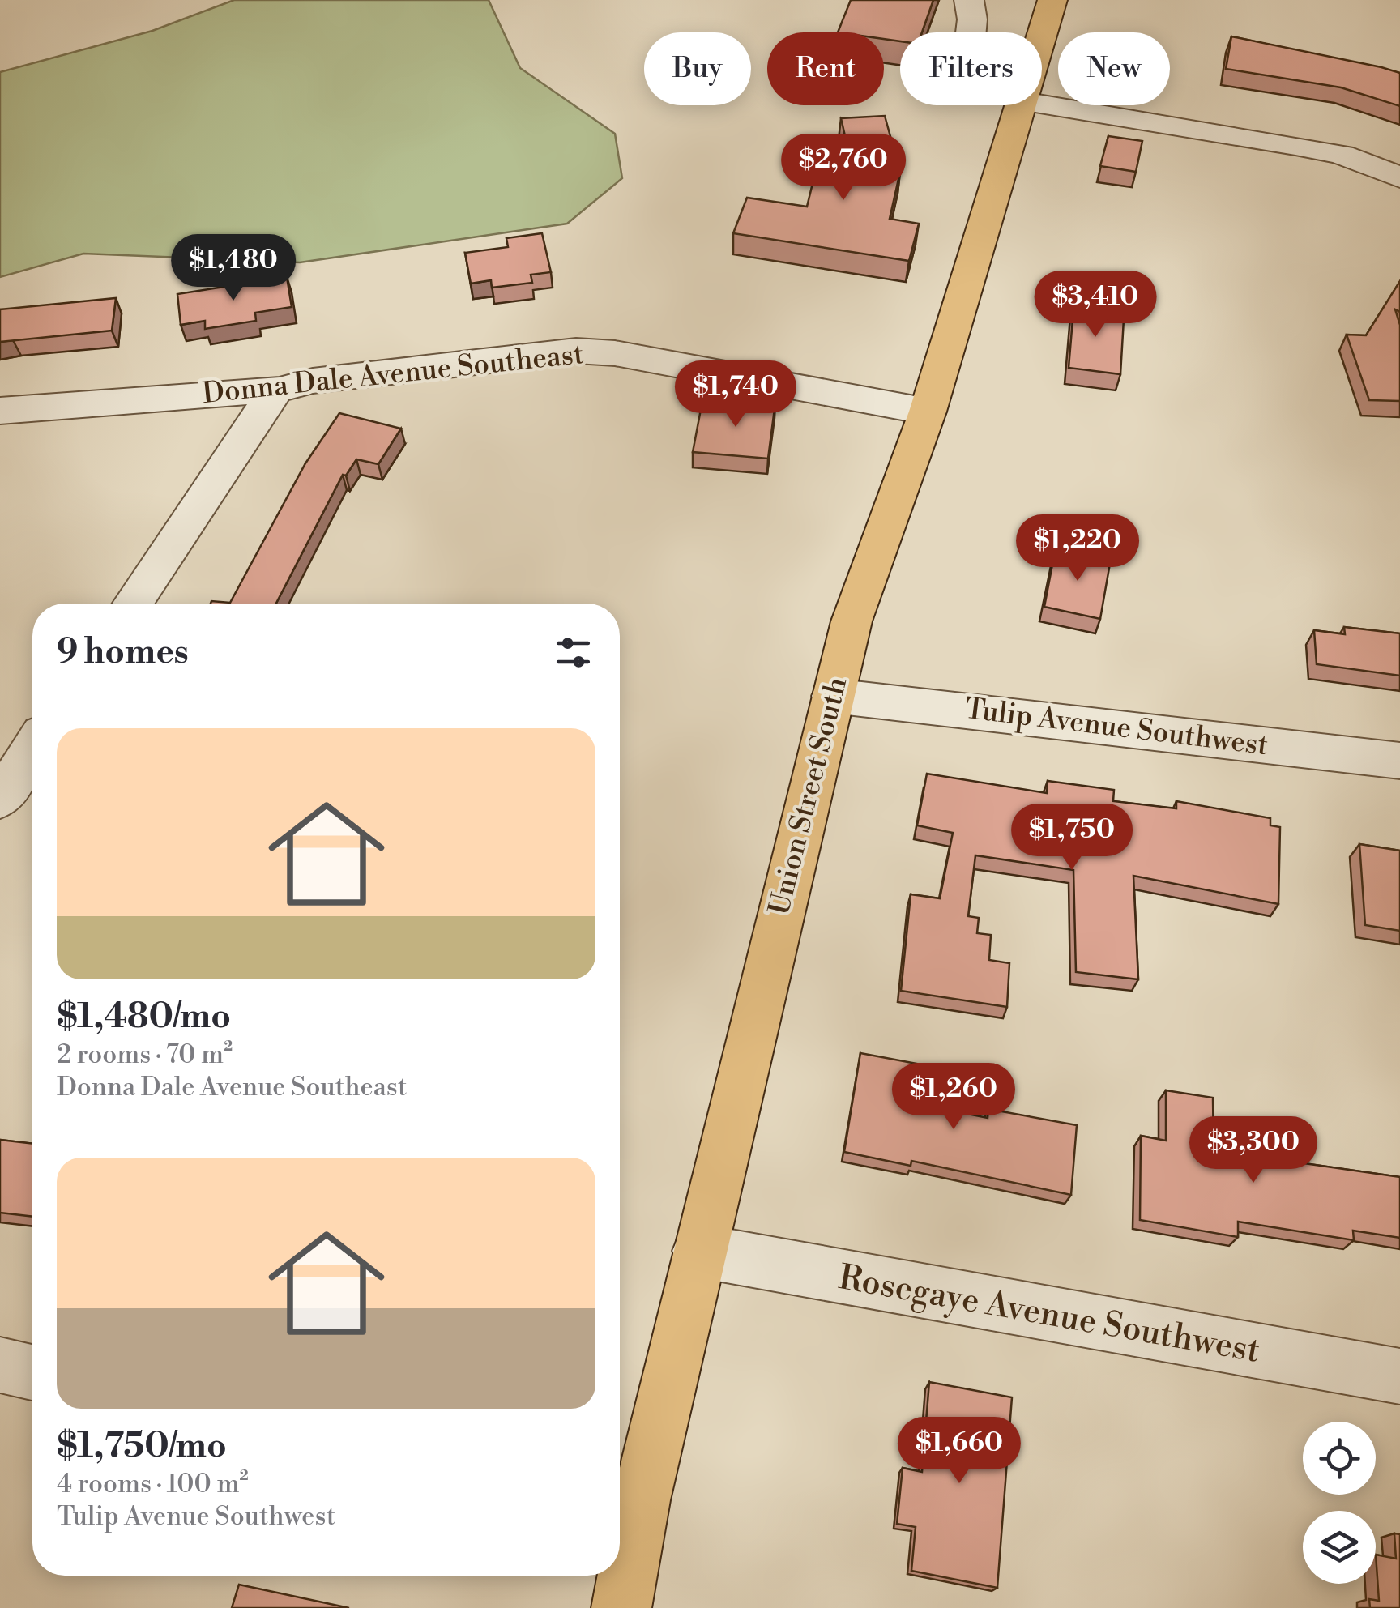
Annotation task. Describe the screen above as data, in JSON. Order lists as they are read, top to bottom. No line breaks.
{"streets":{"main road":["Union Street South"],"street":["Donna Dale Avenue Southeast","Tulip Avenue Southwest","Rosegaye Avenue Southwest"]},"crossings":[["Donna Dale Avenue Southeast","Union Street South"],["Tulip Avenue Southwest","Union Street South"],["Union Street South","Rosegaye Avenue Southwest"]],"page":{"chip":["Buy","Rent","Filters","New"],"price":["$2,760","$1,480","$3,410","$1,740","$1,220","$1,750","$1,260","$3,300","$1,660"],"heading":"9 homes","list":[{"name":"$1,480/mo","note":"2 rooms · 70 m² · Donna Dale Avenue Southeast"},{"name":"$1,750/mo","note":"4 rooms · 100 m² · Tulip Avenue Southwest"}]}}
